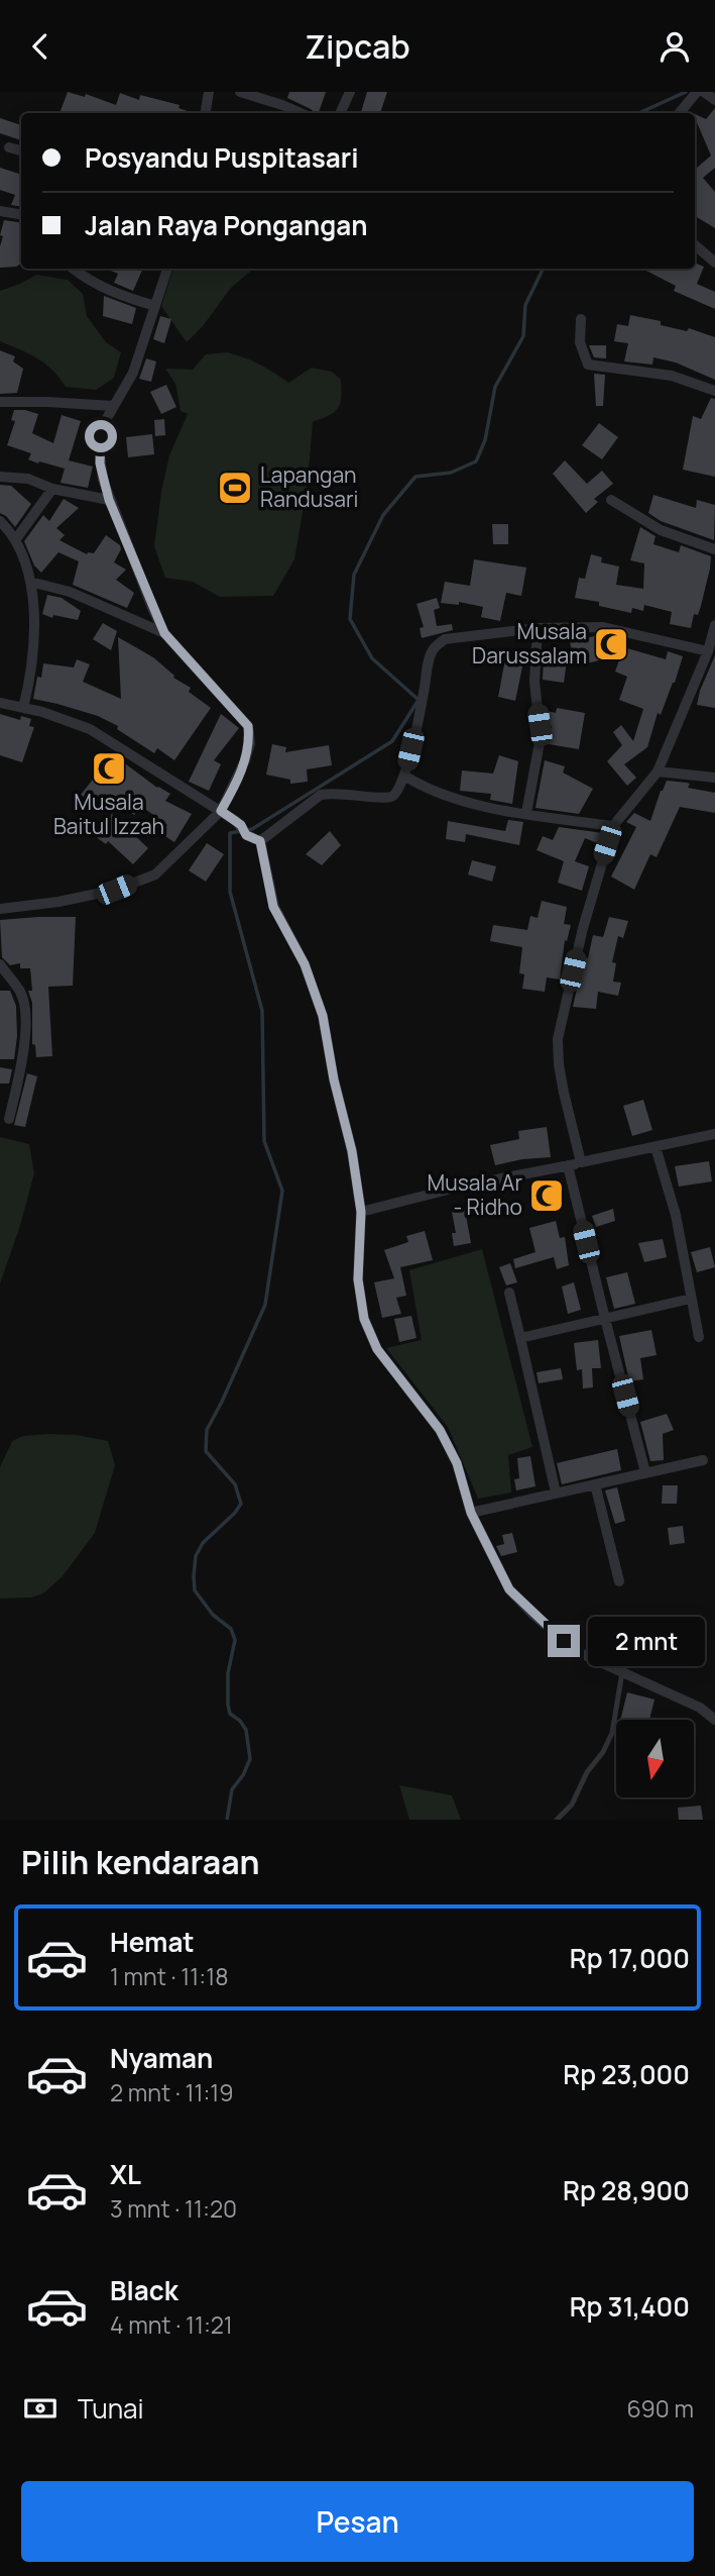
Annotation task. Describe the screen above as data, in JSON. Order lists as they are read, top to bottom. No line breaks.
{"places":{"sports":["Lapangan Randusari"],"mosque":["Musala Darussalam","Musala Baitul Izzah","Musala Ar - Ridho"]},"north":"bottom","page":{"header":"Zipcab","banner":["Posyandu Puspitasari","Jalan Raya Pongangan"],"bubble":"2 mnt","heading":"Pilih kendaraan","list":[{"name":"Hemat","note":"1 mnt · 11:18","value":"Rp 17,000"},{"name":"Nyaman","note":"2 mnt · 11:19","value":"Rp 23,000"},{"name":"XL","note":"3 mnt · 11:20","value":"Rp 28,900"},{"name":"Black","note":"4 mnt · 11:21","value":"Rp 31,400"}],"pay":["Tunai","690 m"],"buttons":"Pesan"}}
